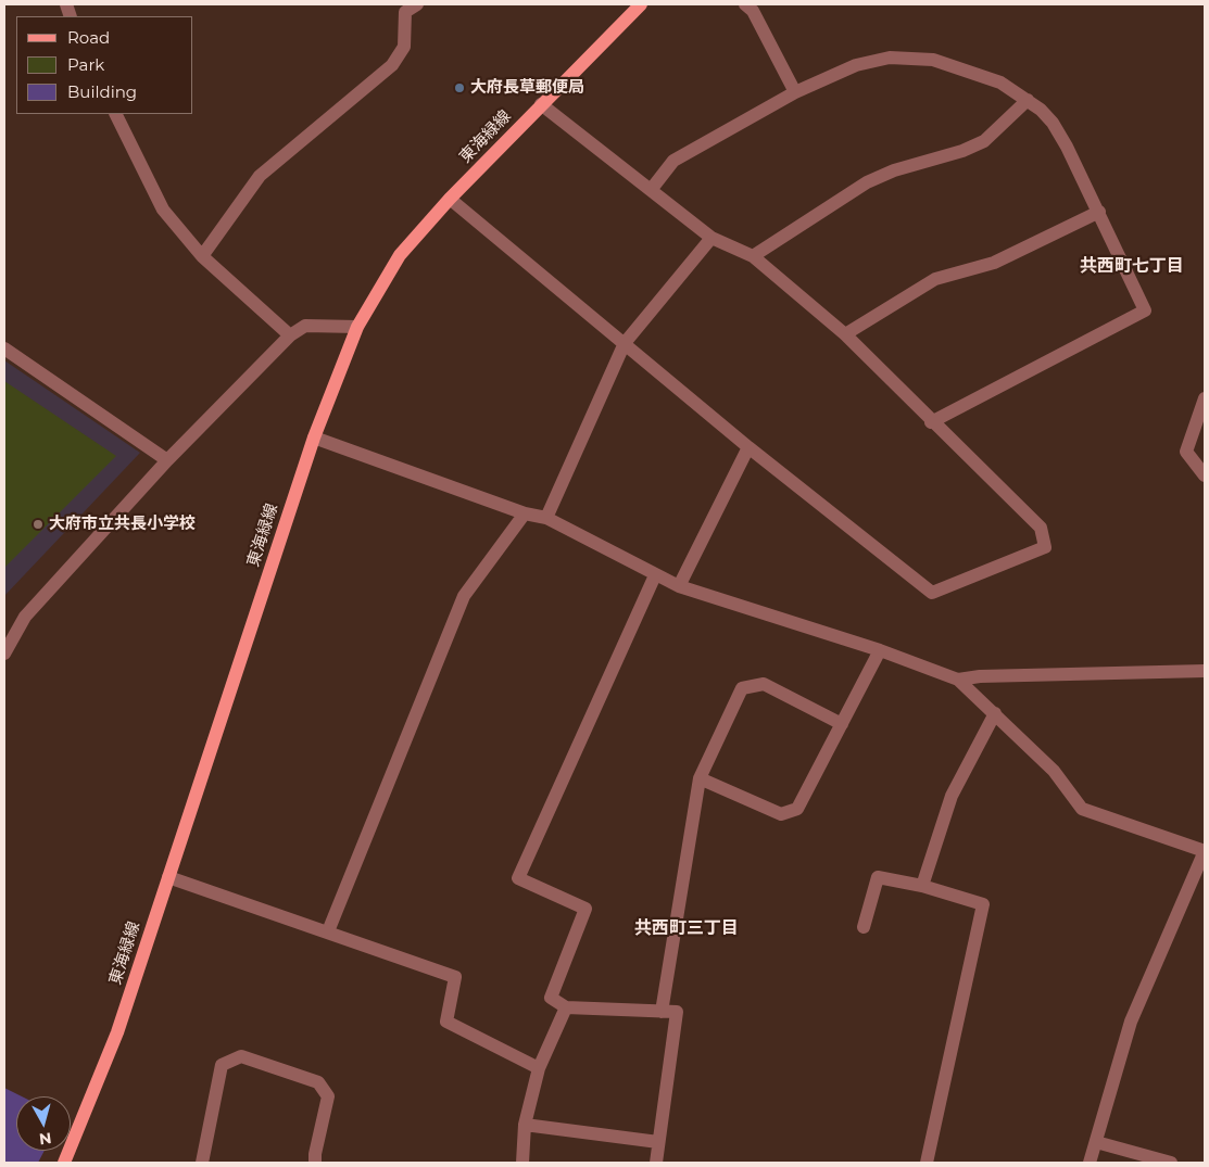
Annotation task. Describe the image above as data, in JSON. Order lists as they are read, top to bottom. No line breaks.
{"streets":{"main road":["東海緑線"]},"districts":["共西町七丁目","共西町三丁目"],"places":["大府長草郵便局","大府市立共長小学校"],"legend":["Road","Park","Building"],"north":"bottom"}
